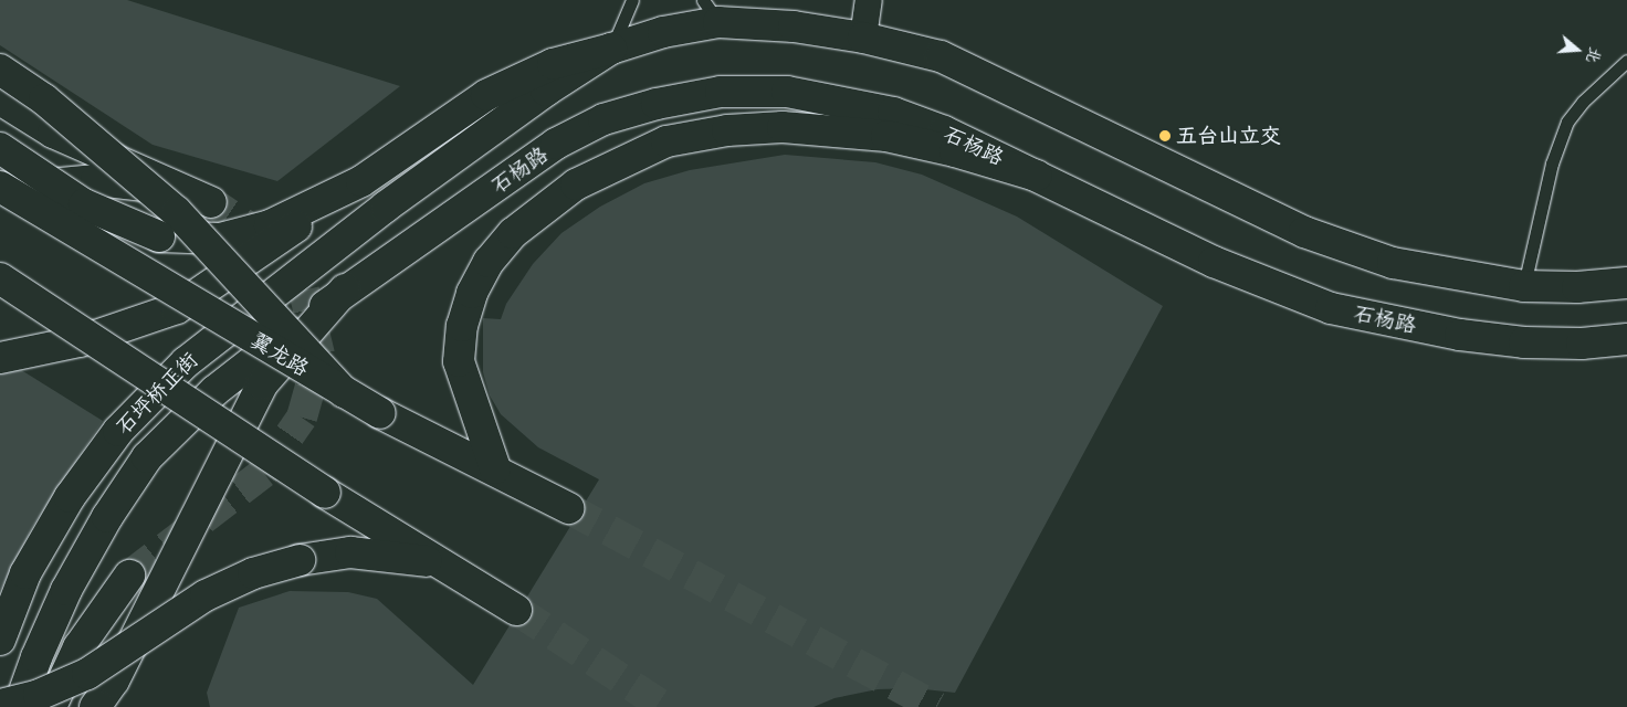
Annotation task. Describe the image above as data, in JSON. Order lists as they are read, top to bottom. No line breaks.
{"streets":{"main road":["石杨路","翼龙路","石坪桥正街"]},"crossings":[["石杨路","石坪桥正街"]],"places":["五台山立交"],"north":"right"}
